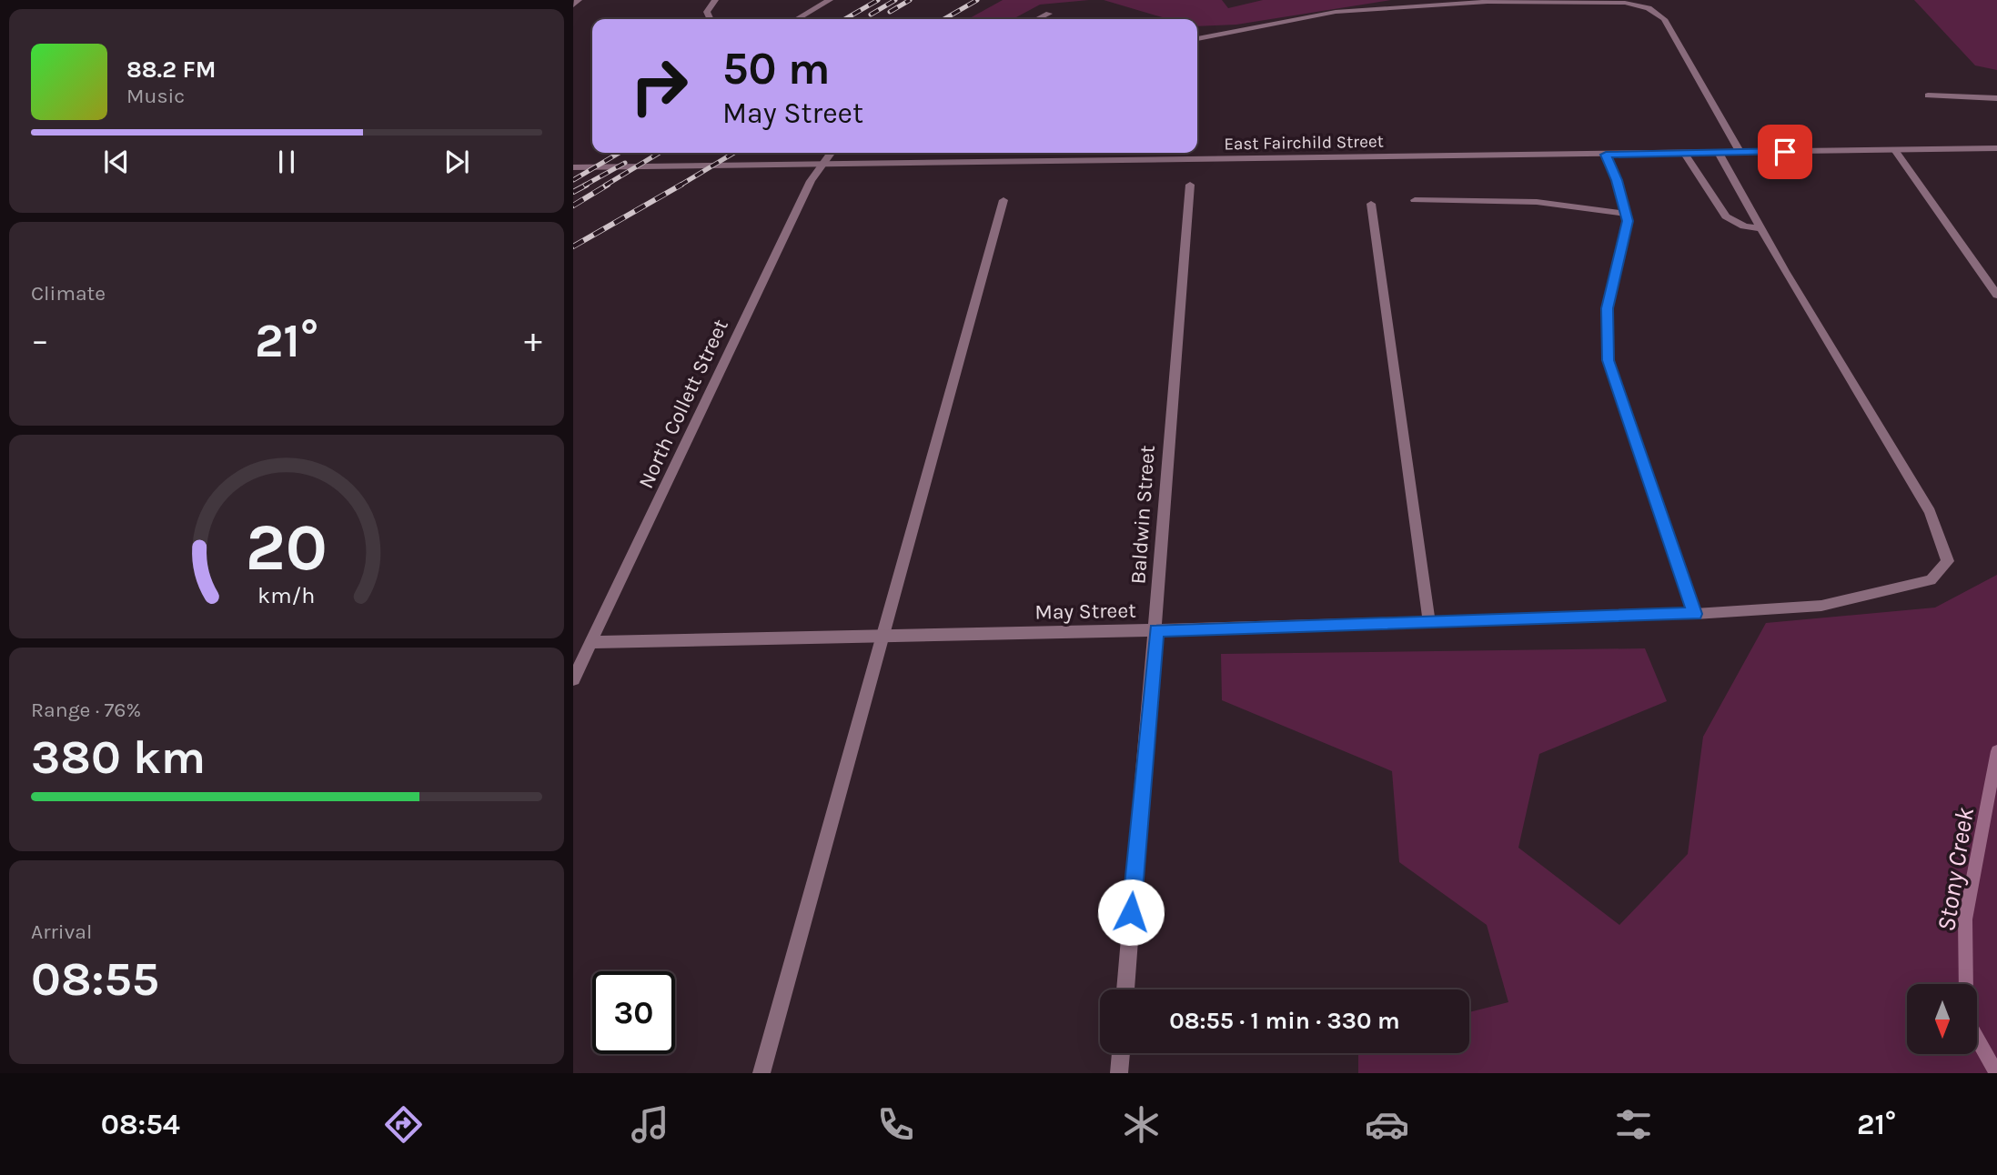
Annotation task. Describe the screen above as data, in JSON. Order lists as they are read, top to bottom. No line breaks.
{"streets":{"street":["East Fairchild Street","North Collett Street","Baldwin Street","May Street"]},"crossings":[["North Collett Street","May Street"],["Baldwin Street","May Street"]],"water":["Stony Creek"],"north":"bottom","page":{"turn":["50 m","May Street"],"song":["88.2 FM","Music"],"tile":["Climate",["Range · 76%","380 km"],["Arrival","08:55"]],"heat":["−","21°","+"],"limit":"30","trip":"08:55 · 1 min · 330 m","tabs":["08:54","21°"],"gauge":["20","km/h"]}}
